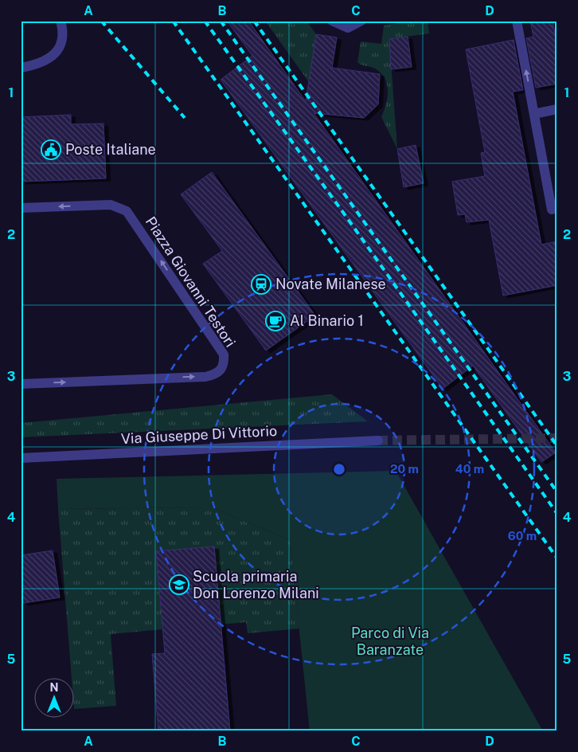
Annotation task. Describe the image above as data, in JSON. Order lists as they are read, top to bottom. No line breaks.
{"streets":{"street":["Piazza Giovanni Testori","Via Giuseppe Di Vittorio"]},"parks":["Parco di Via Baranzate"],"places":{"public building":["Poste Italiane"],"station":["Novate Milanese"],"cafe":["Al Binario 1"],"school or university":["Scuola primaria Don Lorenzo Milani"]},"north":"top","grid":{"columns":["A","B","C","D"],"rows":["1","2","3","4","5"]},"rings":["20 m","40 m","60 m"]}
